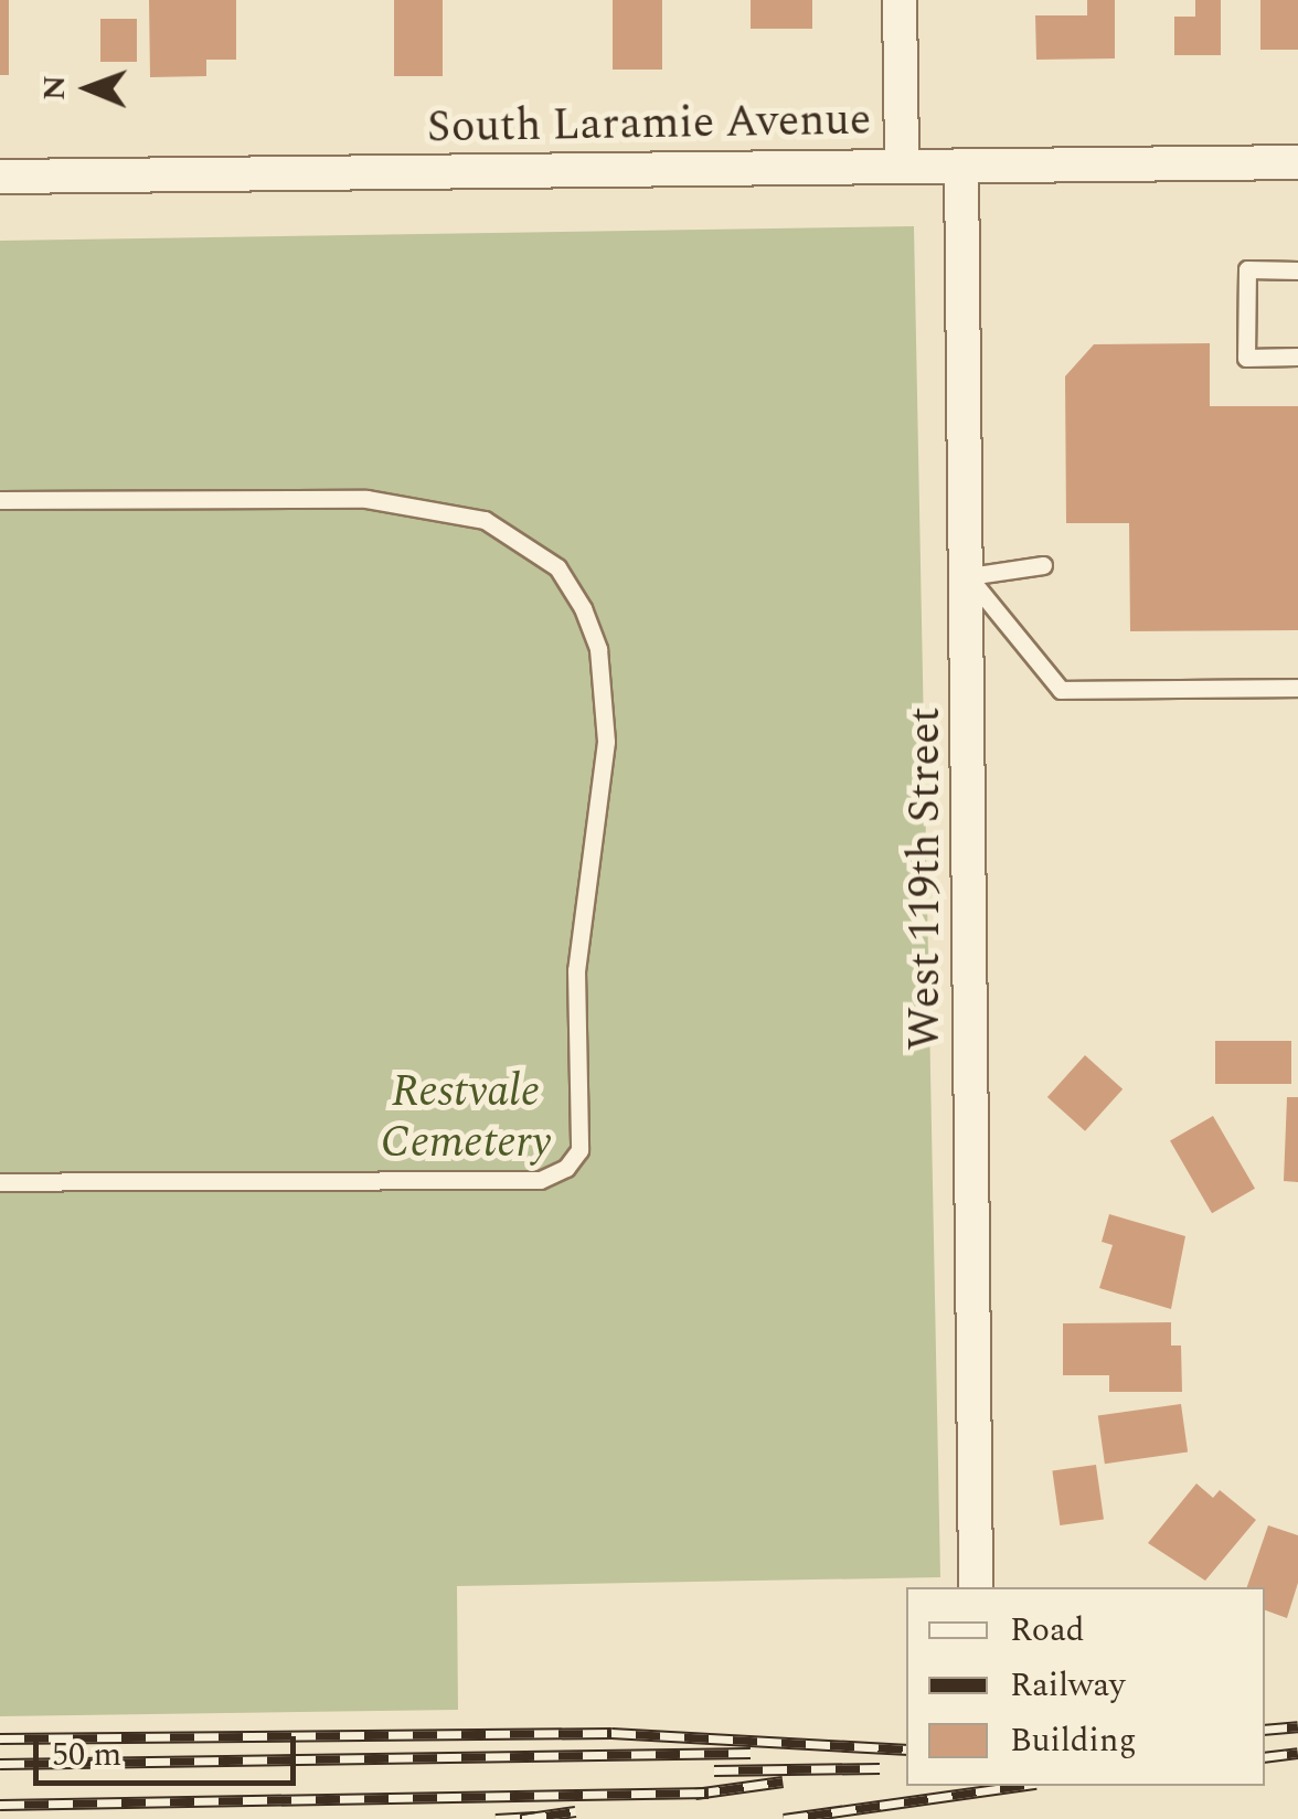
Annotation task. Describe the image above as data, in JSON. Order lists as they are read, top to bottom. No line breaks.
{"streets":{"street":["South Laramie Avenue","West 119th Street"]},"crossings":[["South Laramie Avenue","West 119th Street"]],"parks":["Restvale Cemetery"],"legend":["Road","Railway","Building"],"scale_bar":"50 m","north":"left"}
